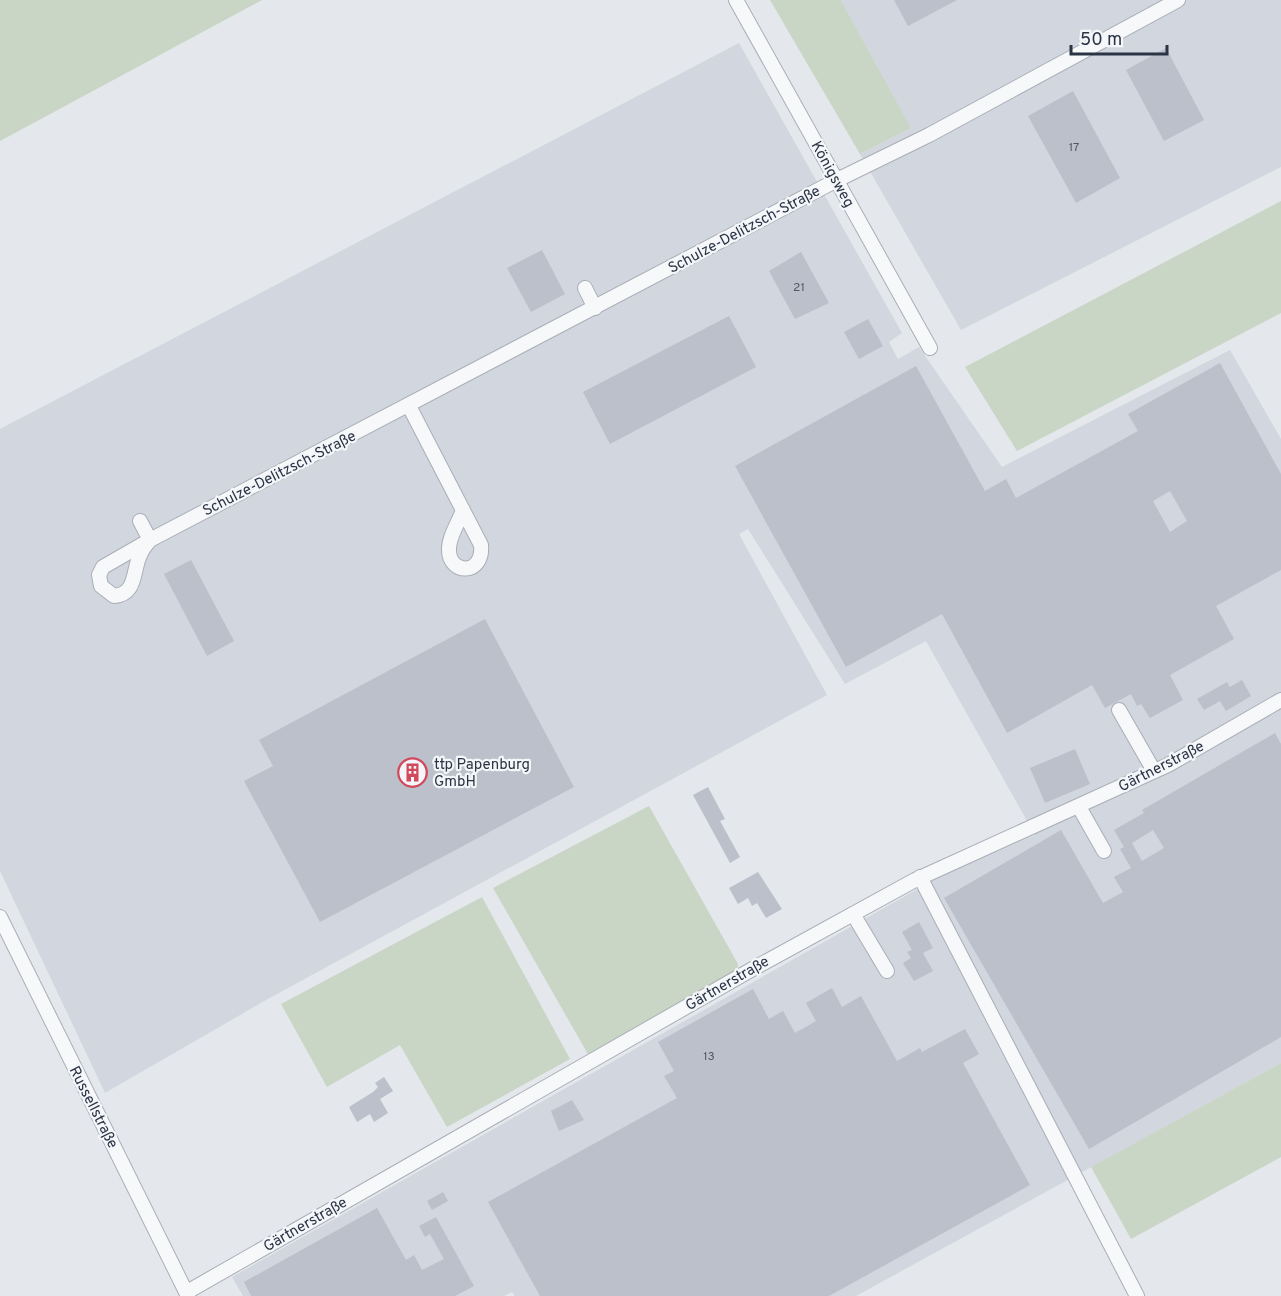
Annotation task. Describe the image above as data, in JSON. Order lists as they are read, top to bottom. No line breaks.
{"streets":{"street":["Königsweg","Schulze-Delitzsch-Straße","Gärtnerstraße","Russellstraße"]},"crossings":[["Königsweg","Schulze-Delitzsch-Straße"],["Gärtnerstraße","Russellstraße"]],"places":{"building":["ttp Papenburg GmbH"]},"house_numbers":["17","21","13"],"scale_bar":"50 m"}
